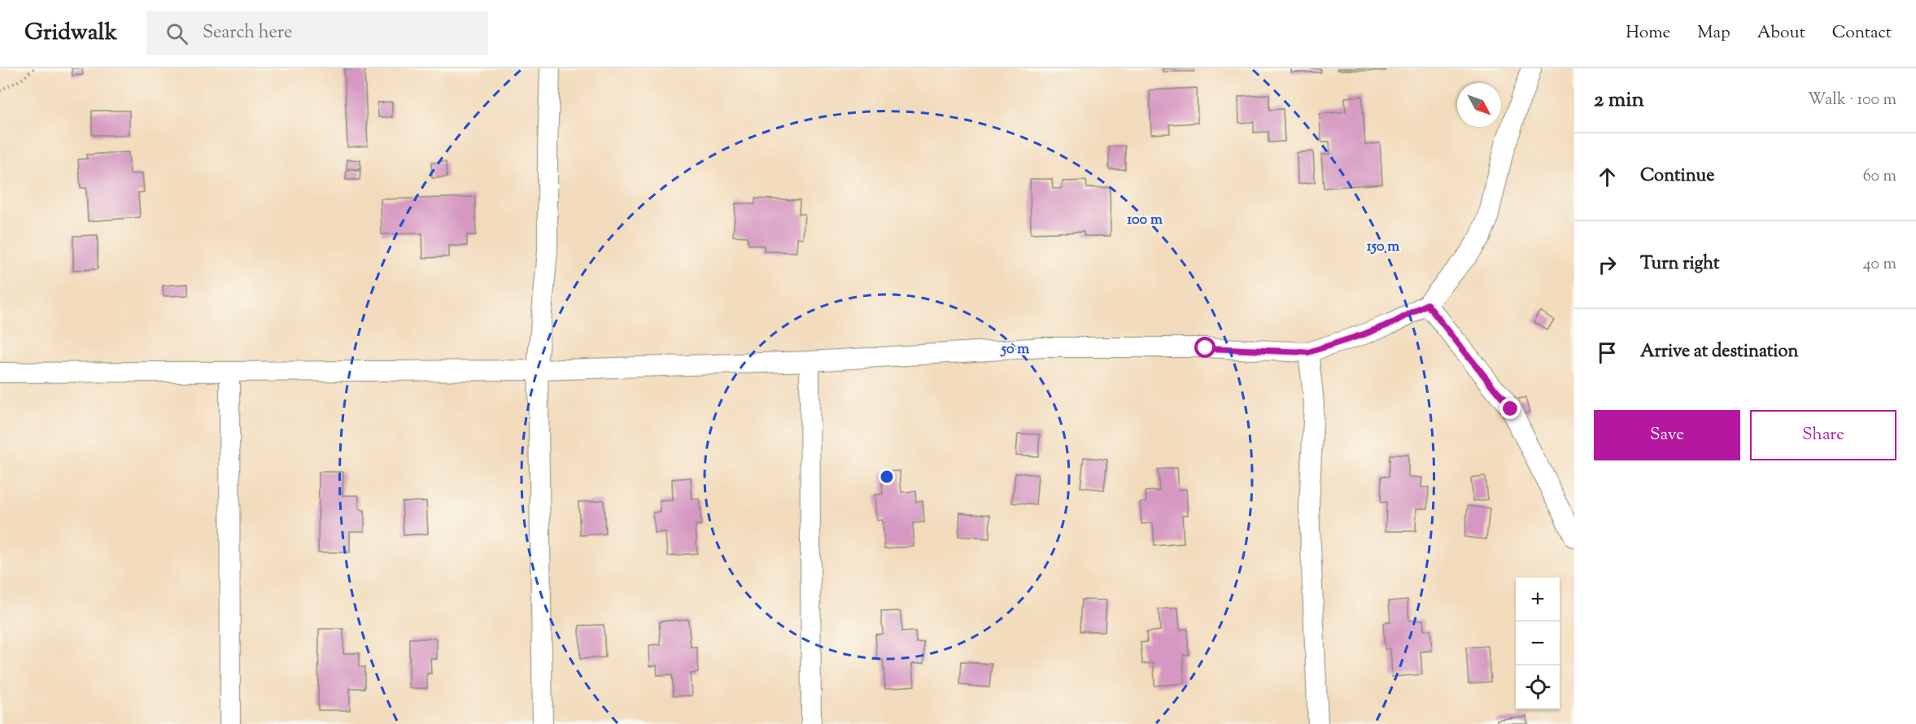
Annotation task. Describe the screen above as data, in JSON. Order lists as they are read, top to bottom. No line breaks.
{"north":"bottom right","page":{"header":"Gridwalk","search":"Search here","nav":["Home","Map","About","Contact"],"heading":["2 min","Walk · 100 m"],"list":[["Continue","60 m"],["Turn right","40 m"],"Arrive at destination"],"buttons":["Save","Share"],"map_buttons":["+","−"]},"rings":["100 m","150 m","50 m"]}
